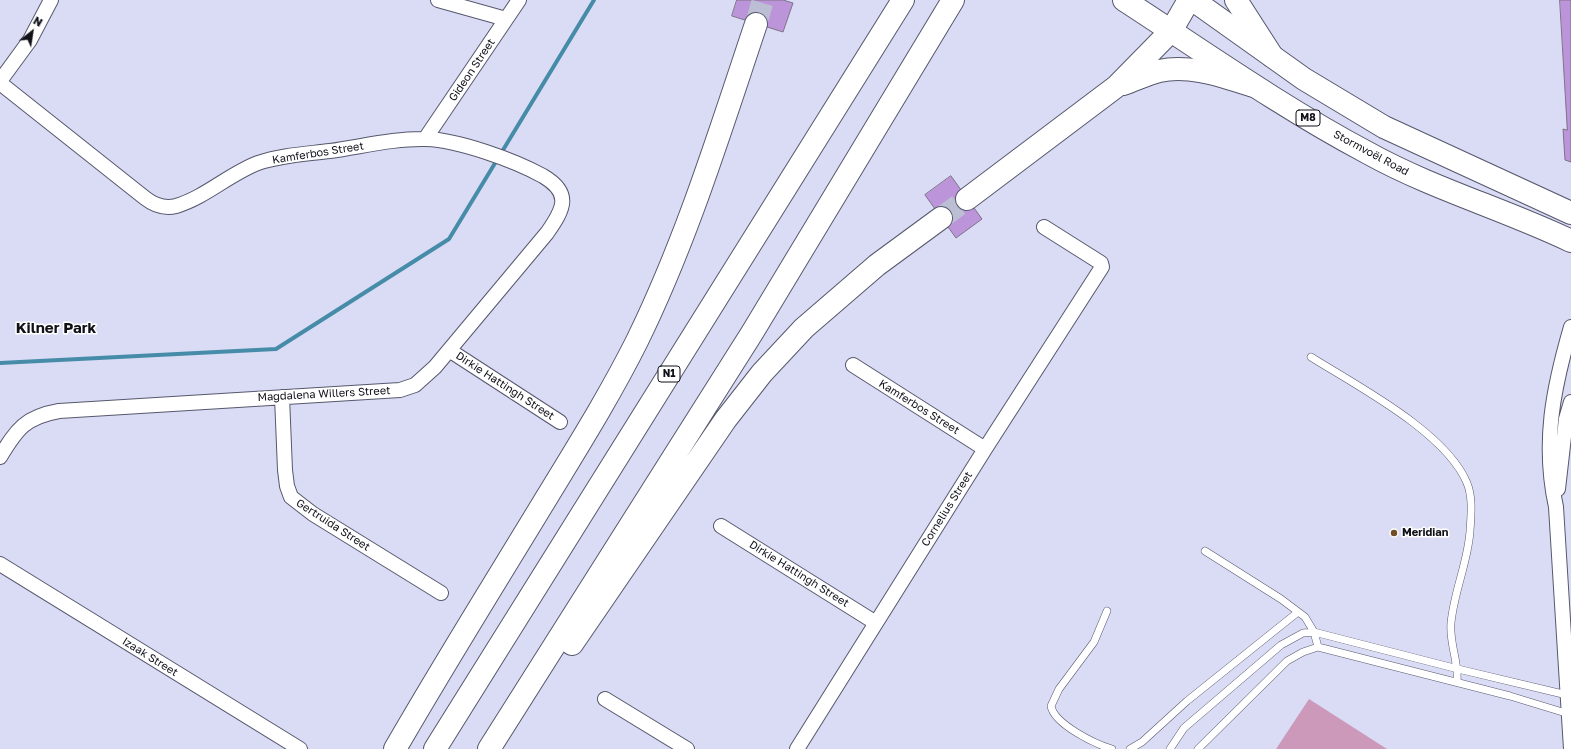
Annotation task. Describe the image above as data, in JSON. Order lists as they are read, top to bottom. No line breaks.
{"streets":{"main road":["M8","Stormvoël Road","N1"],"street":["Gideon Street","Kamferbos Street","Dirkie Hattingh Street","Magdalena Willers Street","Cornelius Street","Gertruida Street","Izaak Street"]},"crossings":[["Gideon Street","Kamferbos Street"],["Kamferbos Street","Magdalena Willers Street"],["Kamferbos Street","Cornelius Street"],["Dirkie Hattingh Street","Magdalena Willers Street"],["Dirkie Hattingh Street","Cornelius Street"],["Magdalena Willers Street","Gertruida Street"]],"districts":["Kilner Park"],"places":["Meridian"],"north":"top right"}
